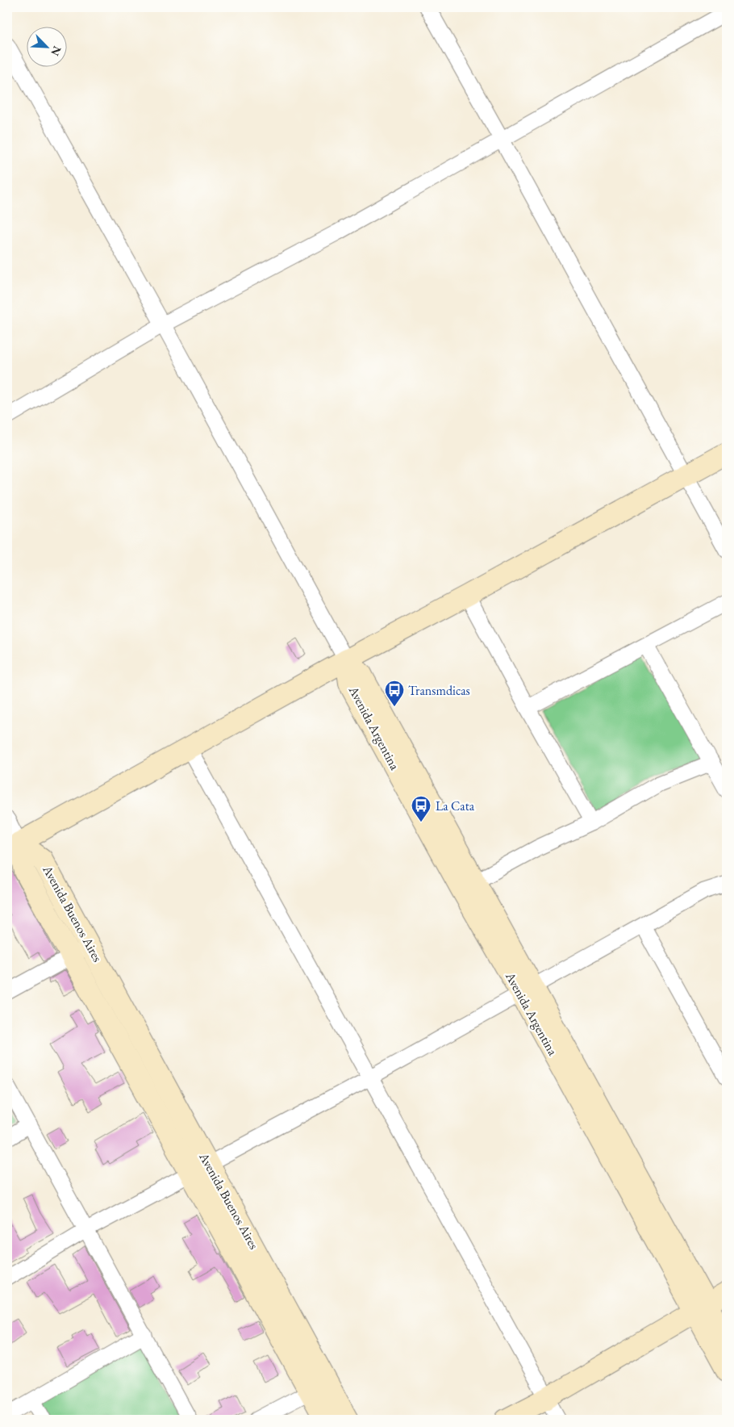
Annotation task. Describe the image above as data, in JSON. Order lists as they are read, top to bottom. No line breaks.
{"streets":{"street":["Avenida Argentina","Avenida Buenos Aires"]},"places":{"bus stop":["Transmdicas","La Cata"]},"north":"bottom right"}
